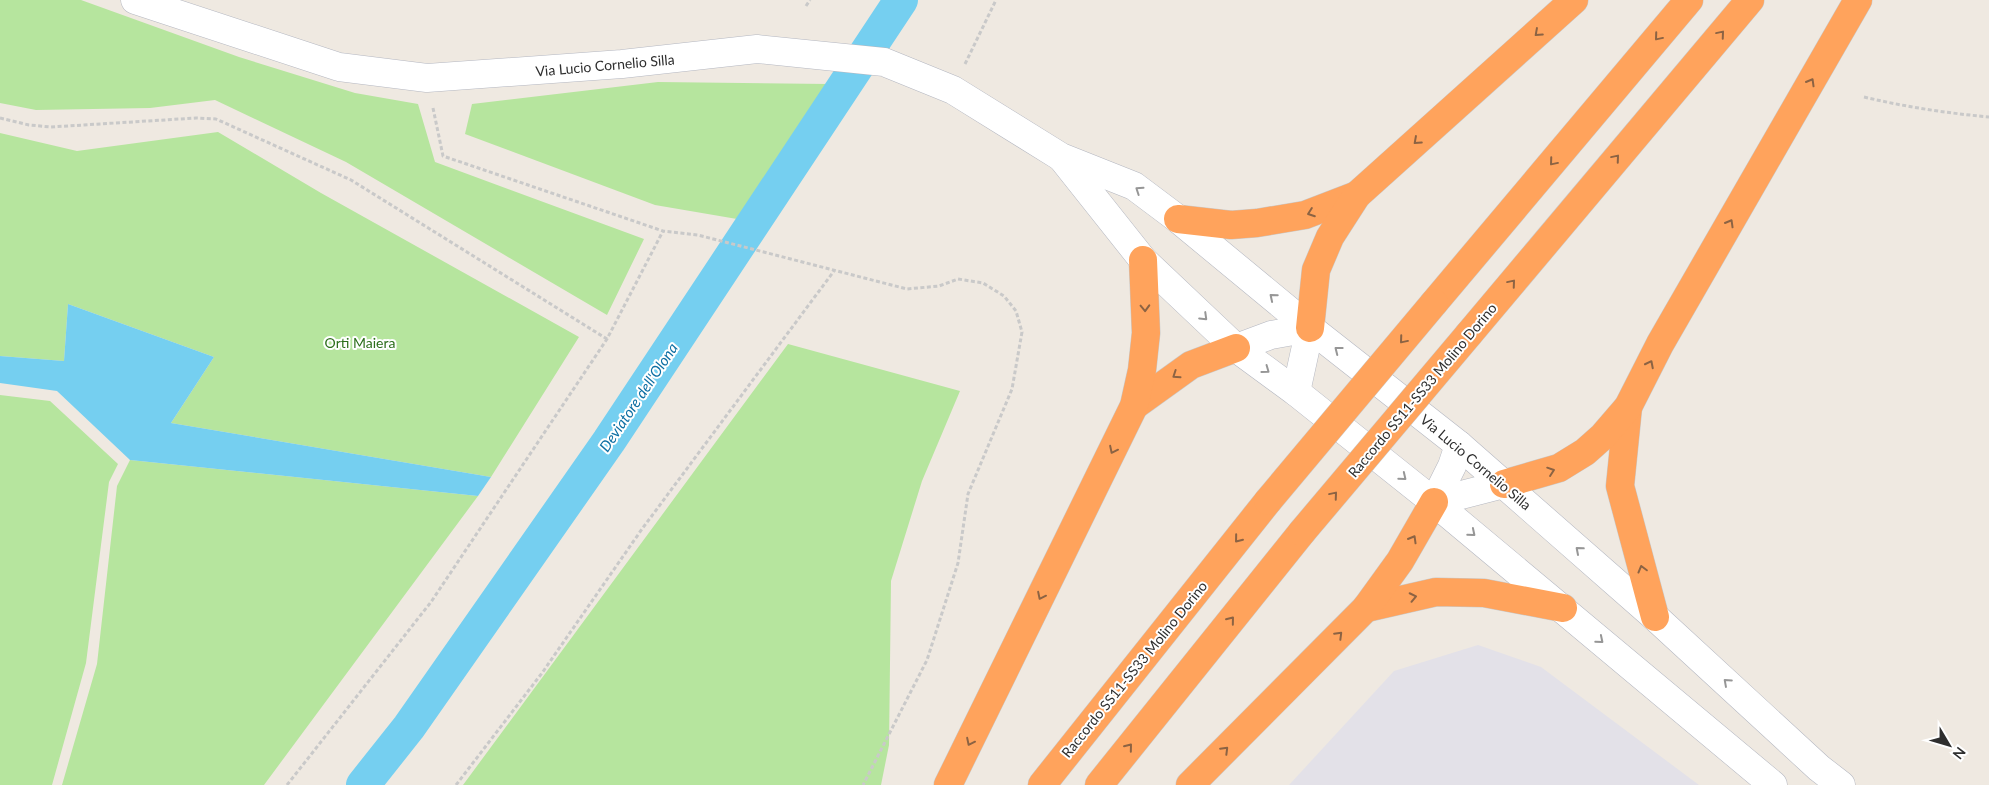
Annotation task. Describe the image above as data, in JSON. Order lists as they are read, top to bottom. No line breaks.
{"streets":{"highway":["Raccordo SS11-SS33 Molino Dorino"],"street":["Via Lucio Cornelio Silla"]},"water":["Deviatore dell'Olona"],"parks":["Orti Maiera"],"north":"bottom right"}
